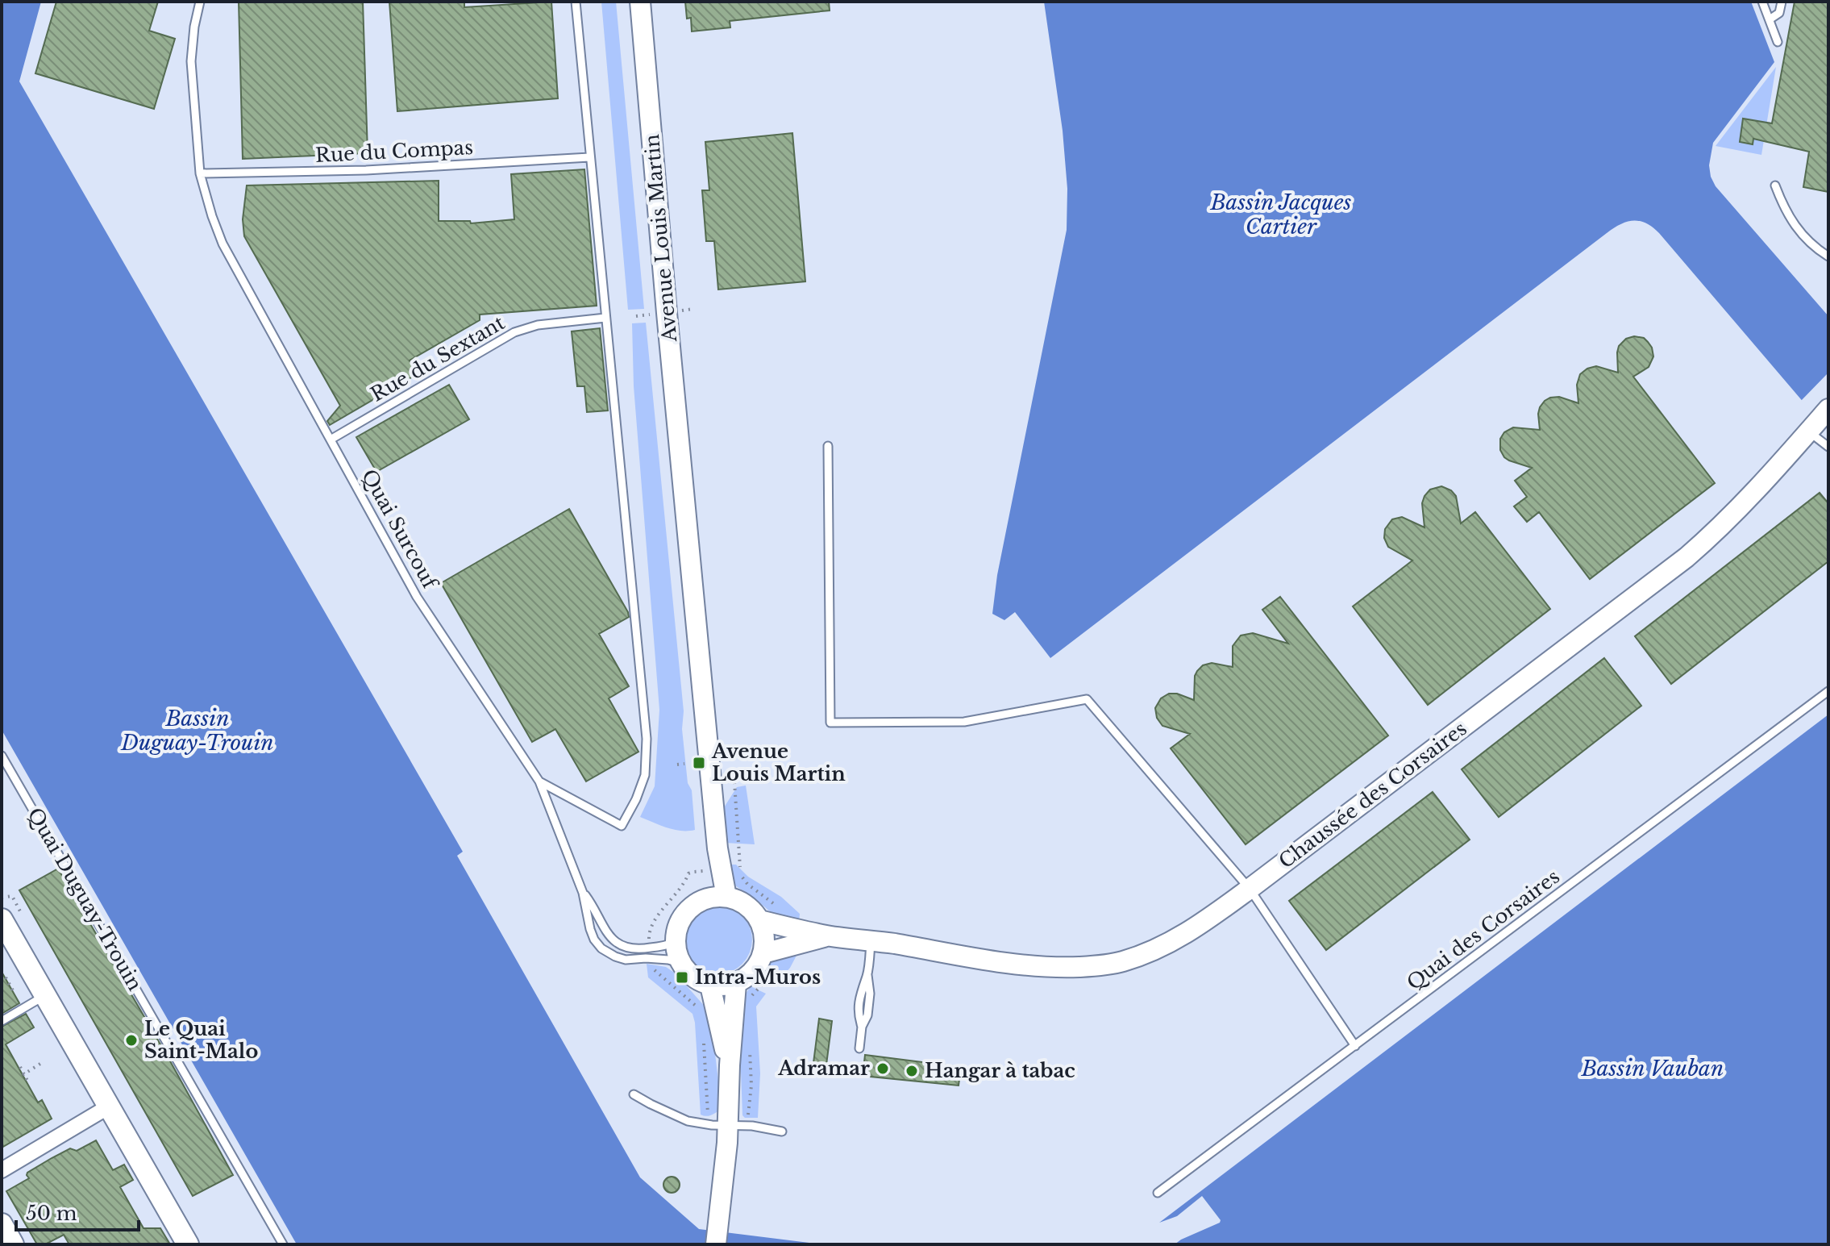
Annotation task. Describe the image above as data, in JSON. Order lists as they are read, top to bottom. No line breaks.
{"streets":{"street":["Avenue Louis Martin","Chaussée des Corsaires"],"lane":["Rue du Compas","Rue du Sextant","Quai Surcouf","Quai Duguay-Trouin","Quai des Corsaires"]},"crossings":[["Rue du Compas","Quai Surcouf"],["Avenue Louis Martin","Chaussée des Corsaires"],["Rue du Sextant","Quai Surcouf"]],"water":["Bassin Jacques Cartier","Bassin Duguay-Trouin","Bassin Vauban"],"places":{"transit":["Avenue Louis Martin","Intra-Muros"],"other":["Le Quai Saint-Malo","Adramar","Hangar à tabac"]},"scale_bar":"50 m"}
